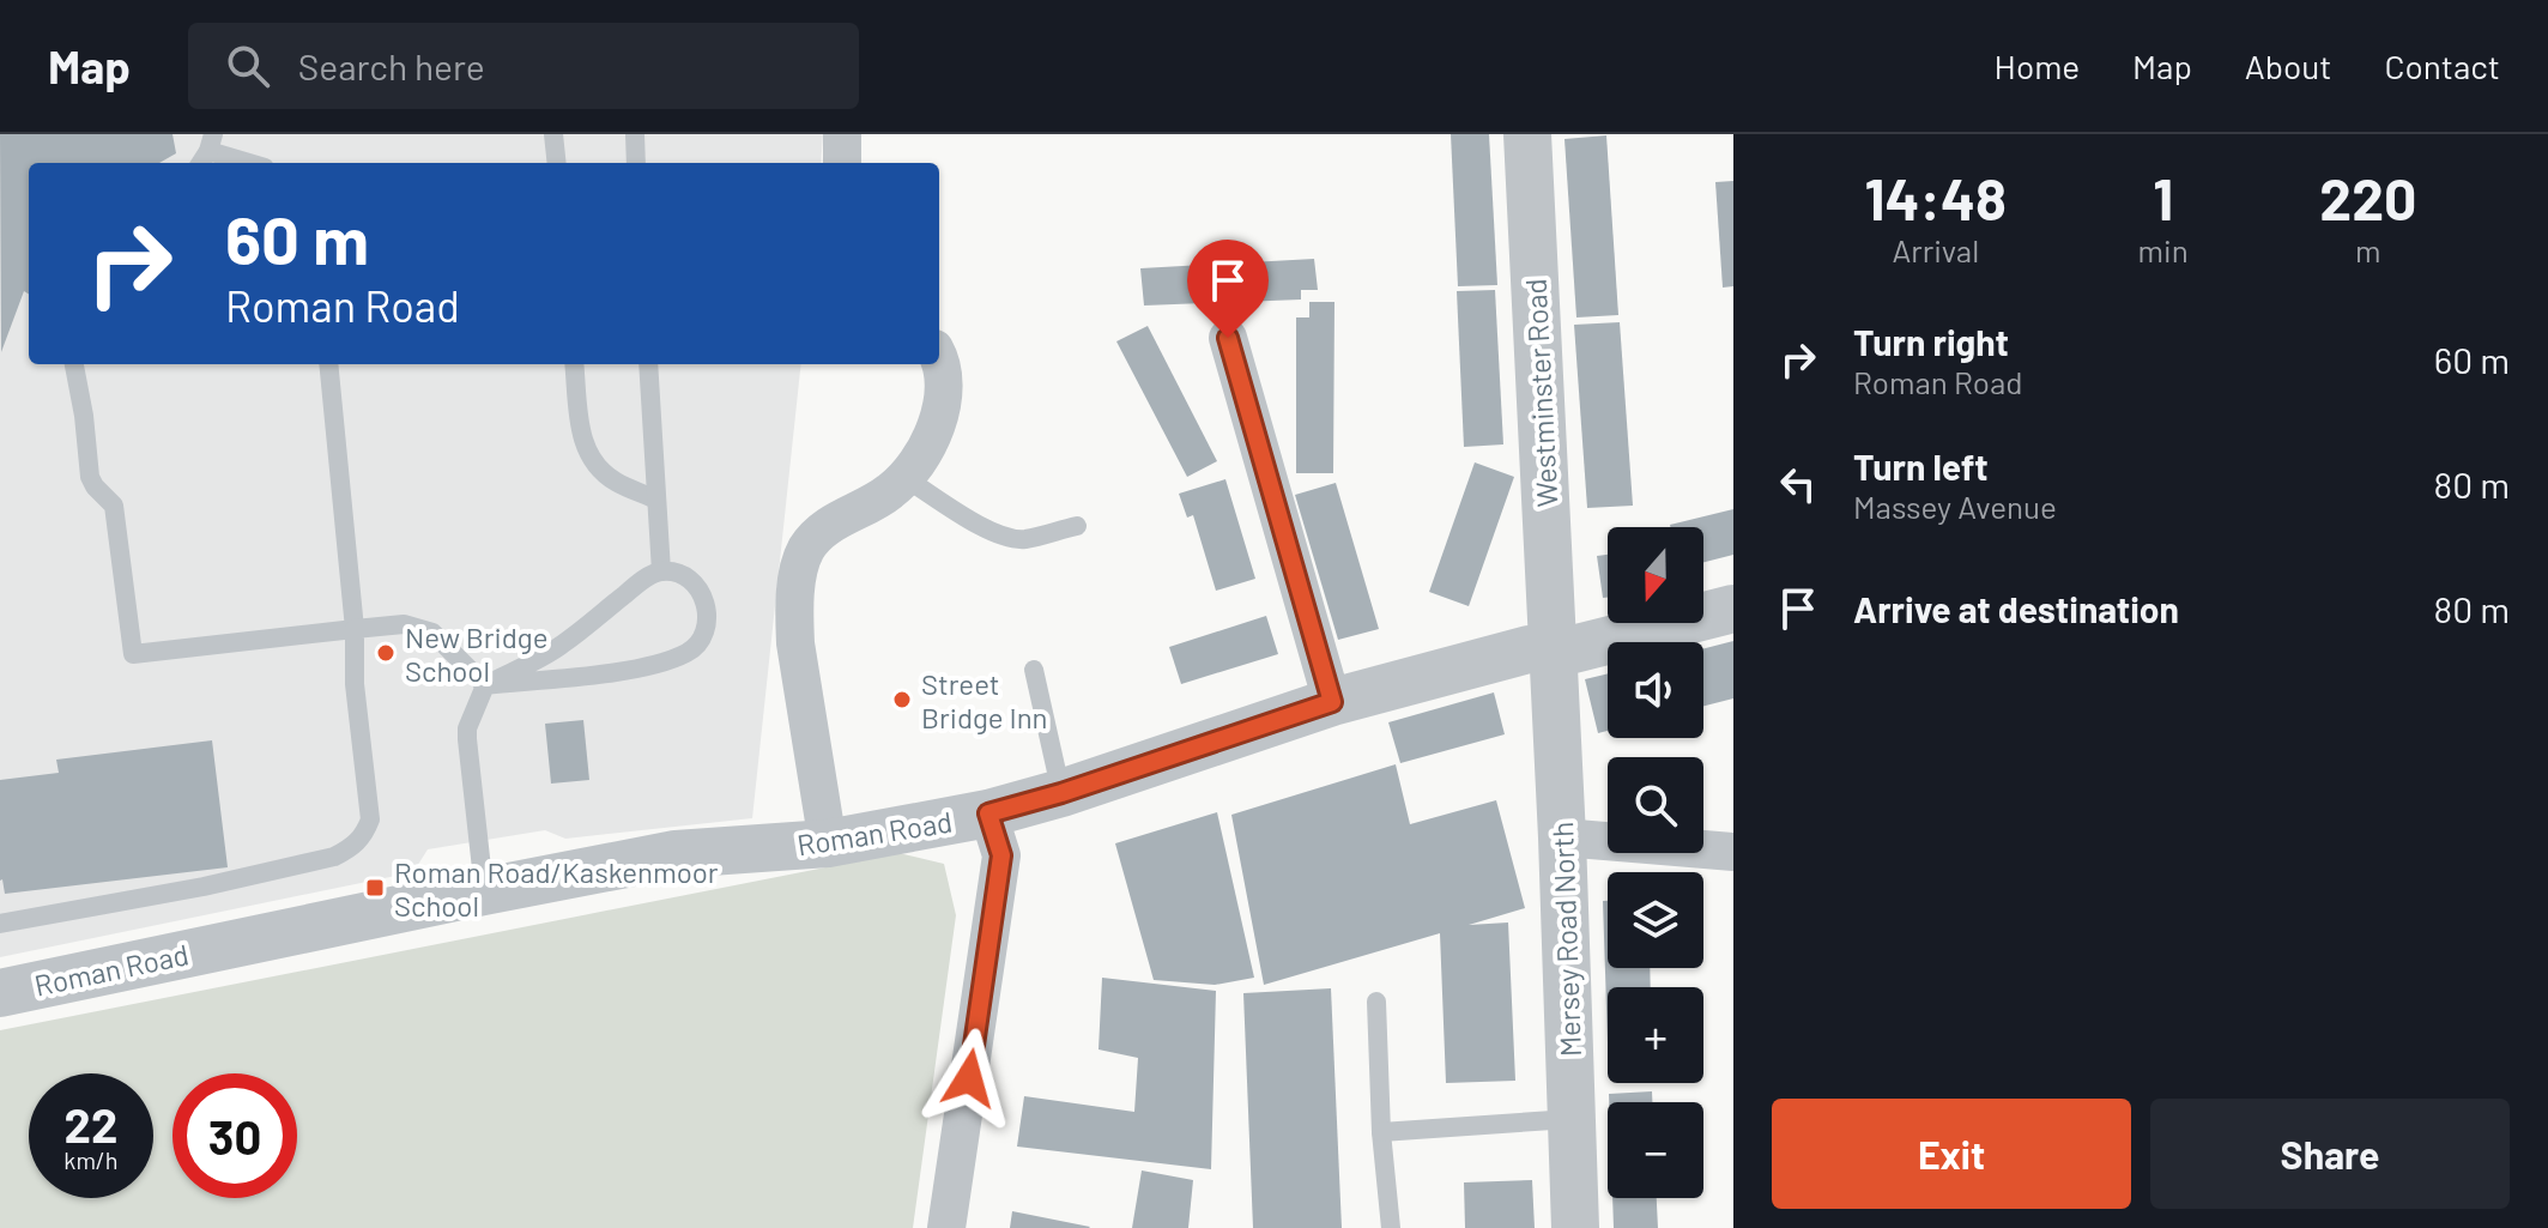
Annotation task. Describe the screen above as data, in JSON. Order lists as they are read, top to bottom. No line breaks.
{"streets":{"street":["Westminster Road","Roman Road","Mersey Road North"]},"crossings":[["Westminster Road","Roman Road"],["Westminster Road","Mersey Road North"],["Roman Road","Mersey Road North"]],"places":{"other":["New Bridge School","Street Bridge Inn"],"transit":["Roman Road/Kaskenmoor School"]},"north":"bottom","page":{"header":"Map","search":"Search here","nav":["Home","Map","About","Contact"],"eta":["14:48","Arrival","1","min","220","m"],"turn":["60 m","Roman Road"],"list":[{"name":"Turn right","note":"Roman Road","value":"60 m"},{"name":"Turn left","note":"Massey Avenue","value":"80 m"},{"name":"Arrive at destination","value":"80 m"}],"map_buttons":["+","−"],"speed":"22 km/h","limit":"30","buttons":["Exit","Share"]}}
